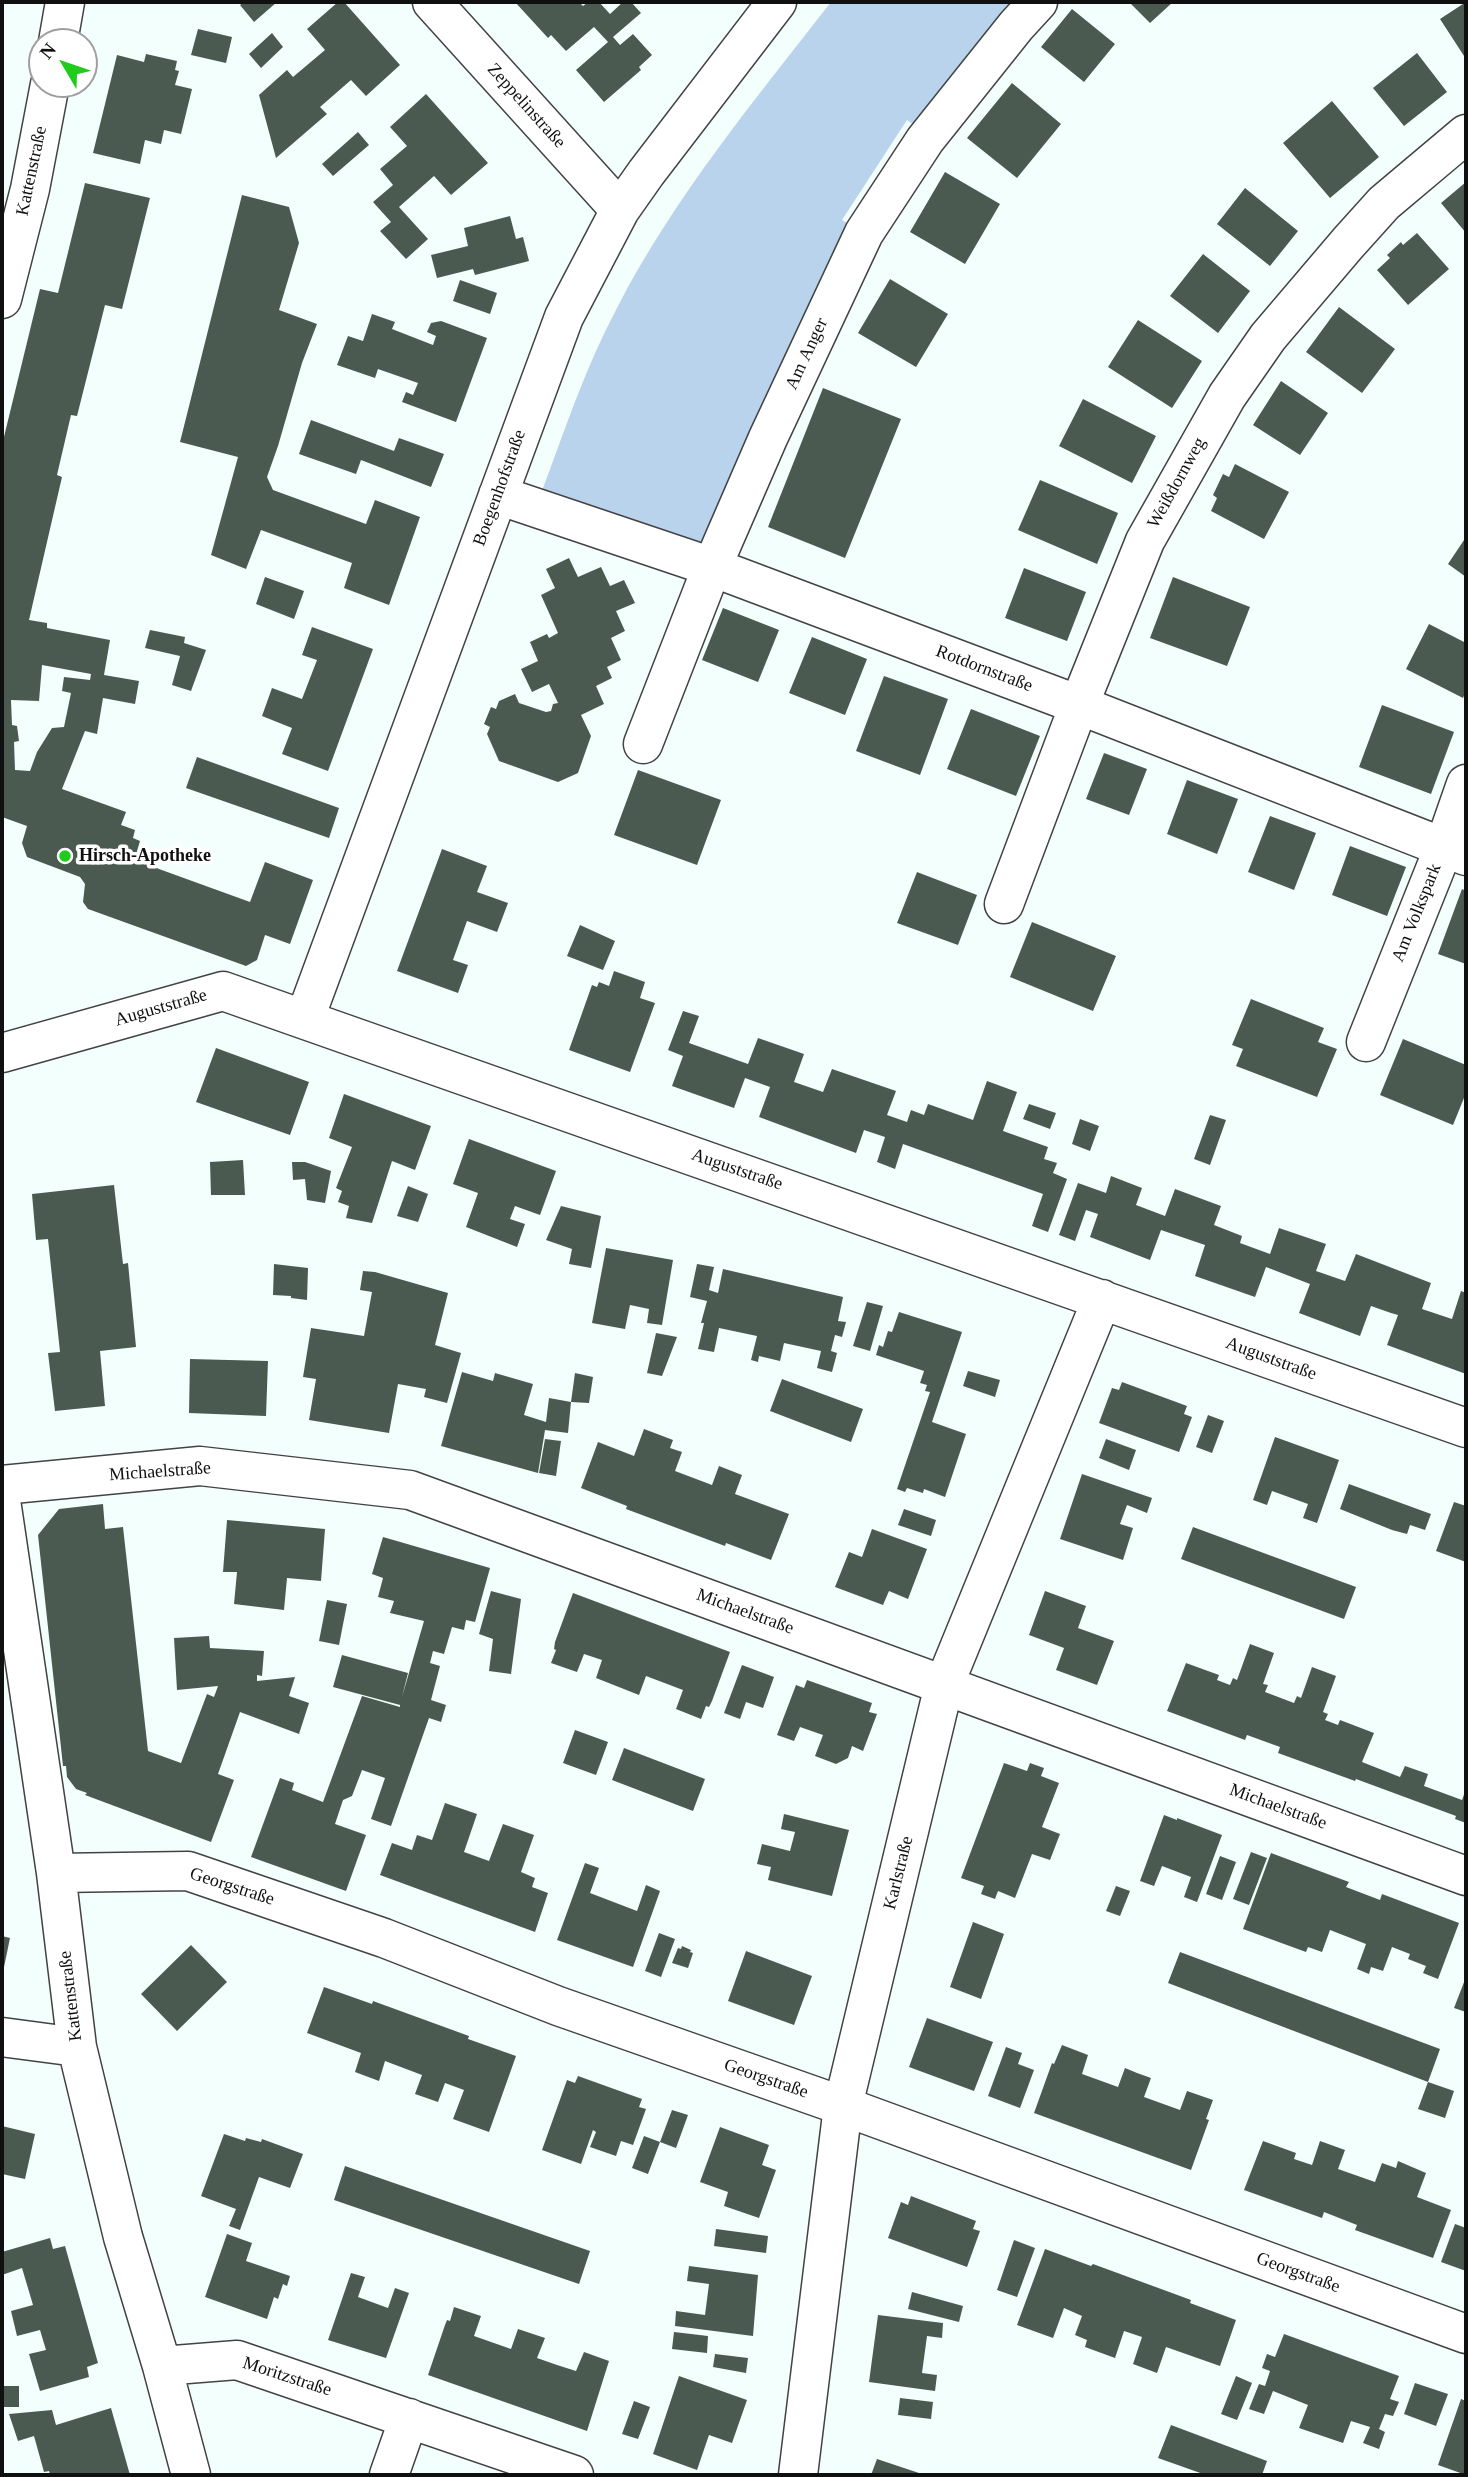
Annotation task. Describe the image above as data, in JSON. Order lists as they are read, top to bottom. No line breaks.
{"streets":{"street":["Zeppelinstraße","Kattenstraße","Am Anger","Weißdornweg","Boegenhofstraße","Rotdornstraße","Am Volkspark","Auguststraße","Michaelstraße","Karlstraße","Georgstraße","Moritzstraße"]},"crossings":[["Zeppelinstraße","Boegenhofstraße"],["Kattenstraße","Georgstraße"],["Kattenstraße","Moritzstraße"],["Am Anger","Rotdornstraße"],["Weißdornweg","Rotdornstraße"],["Boegenhofstraße","Rotdornstraße"],["Boegenhofstraße","Auguststraße"],["Rotdornstraße","Am Volkspark"],["Auguststraße","Karlstraße"],["Michaelstraße","Karlstraße"],["Karlstraße","Georgstraße"]],"places":["Hirsch-Apotheke"],"north":"top left"}
